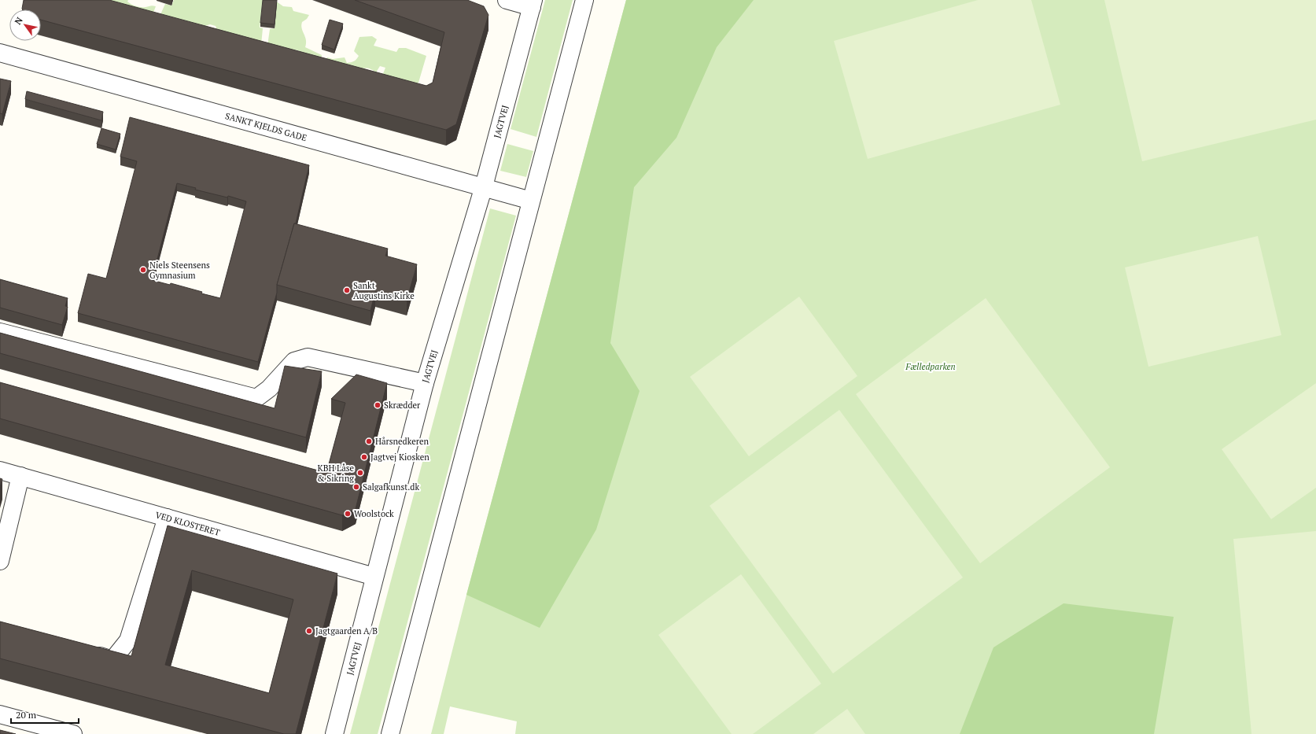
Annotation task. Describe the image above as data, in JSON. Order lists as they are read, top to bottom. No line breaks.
{"streets":{"street":["JAGTVEJ","SANKT KJELDS GADE","VED KLOSTERET"]},"crossings":[["JAGTVEJ","SANKT KJELDS GADE"],["JAGTVEJ","VED KLOSTERET"]],"parks":["Fælledparken"],"places":["Niels Steensens Gymnasium","Sankt Augustins Kirke","Skrædder","Hårsnedkeren","Jagtvej Kiosken","KBH Låse & Sikring","Salgafkunst.dk","Woolstock","Jagtgaarden A/B"],"scale_bar":"20 m","north":"top left"}
